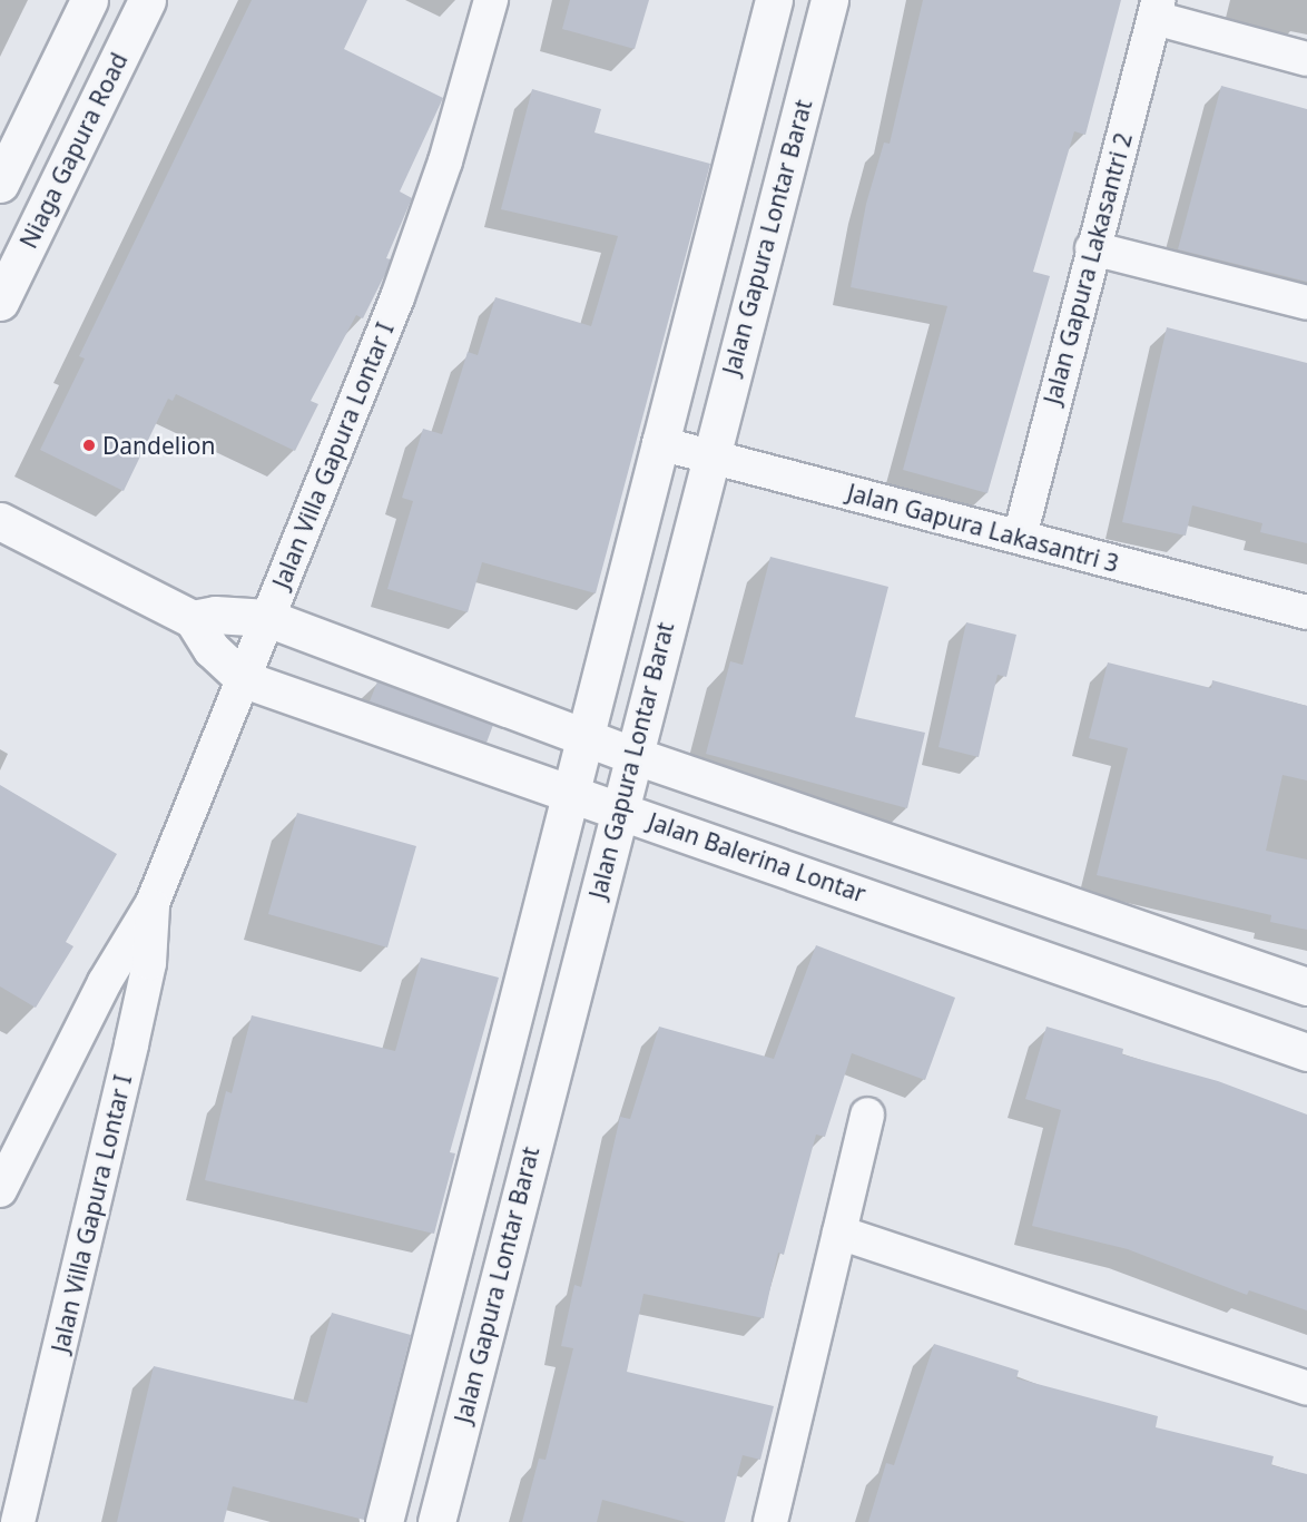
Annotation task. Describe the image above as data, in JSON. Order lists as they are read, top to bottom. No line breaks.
{"streets":{"street":["Niaga Gapura Road","Jalan Gapura Lontar Barat","Jalan Gapura Lakasantri 2","Jalan Villa Gapura Lontar I","Jalan Gapura Lakasantri 3","Jalan Balerina Lontar"]},"crossings":[["Jalan Gapura Lontar Barat","Jalan Gapura Lakasantri 3"],["Jalan Gapura Lontar Barat","Jalan Balerina Lontar"],["Jalan Gapura Lakasantri 2","Jalan Gapura Lakasantri 3"],["Jalan Villa Gapura Lontar I","Jalan Balerina Lontar"]],"places":["Dandelion"]}
